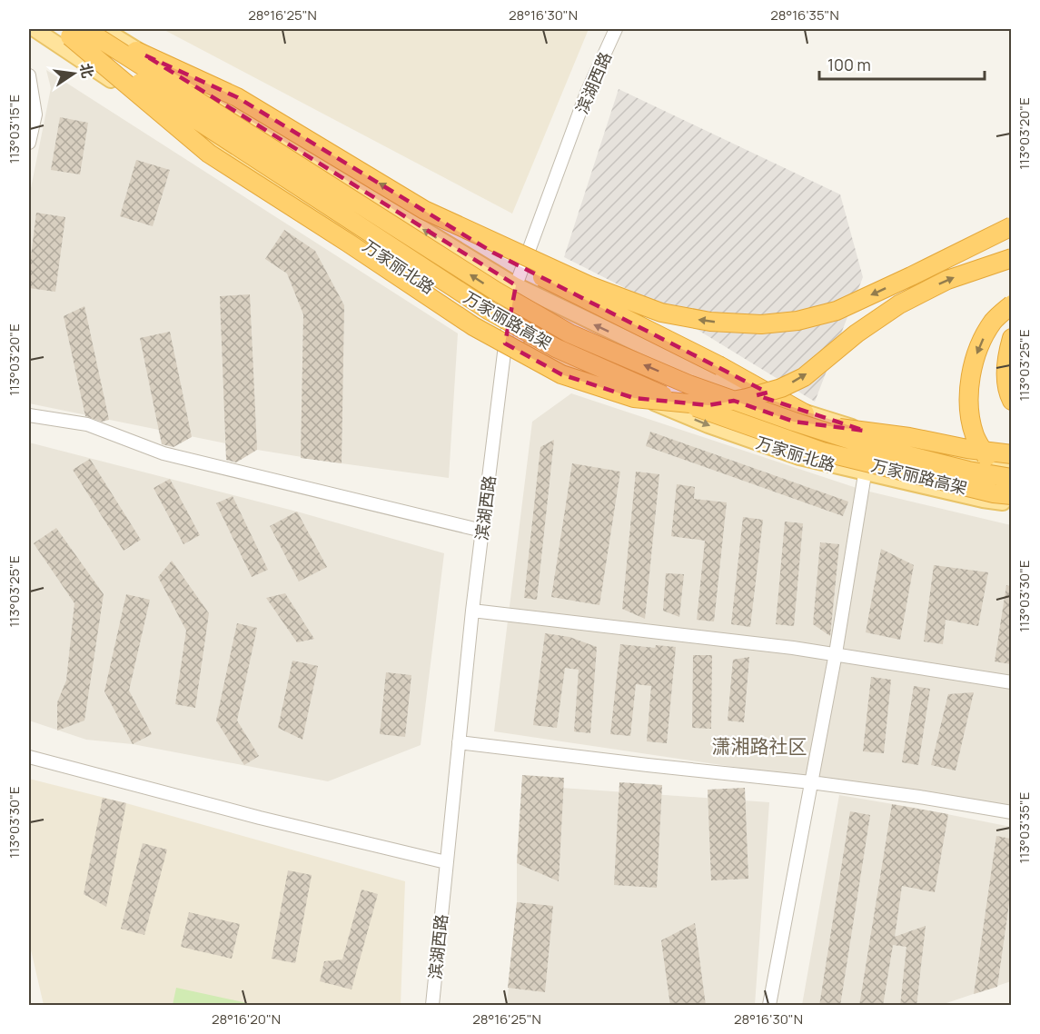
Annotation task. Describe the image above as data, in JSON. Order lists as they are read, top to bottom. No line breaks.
{"streets":{"highway":["万家丽路高架"],"main road":["万家丽北路"],"street":["滨湖西路"]},"crossings":[["滨湖西路","万家丽北路"]],"districts":["潇湘路社区"],"scale_bar":"100 m","north":"right","coordinates":["28°16'25\"N","28°16'30\"N","28°16'35\"N","113°03'15\"E","113°03'20\"E","113°03'25\"E","113°03'30\"E","113°03'35\"E","28°16'20\"N"]}
